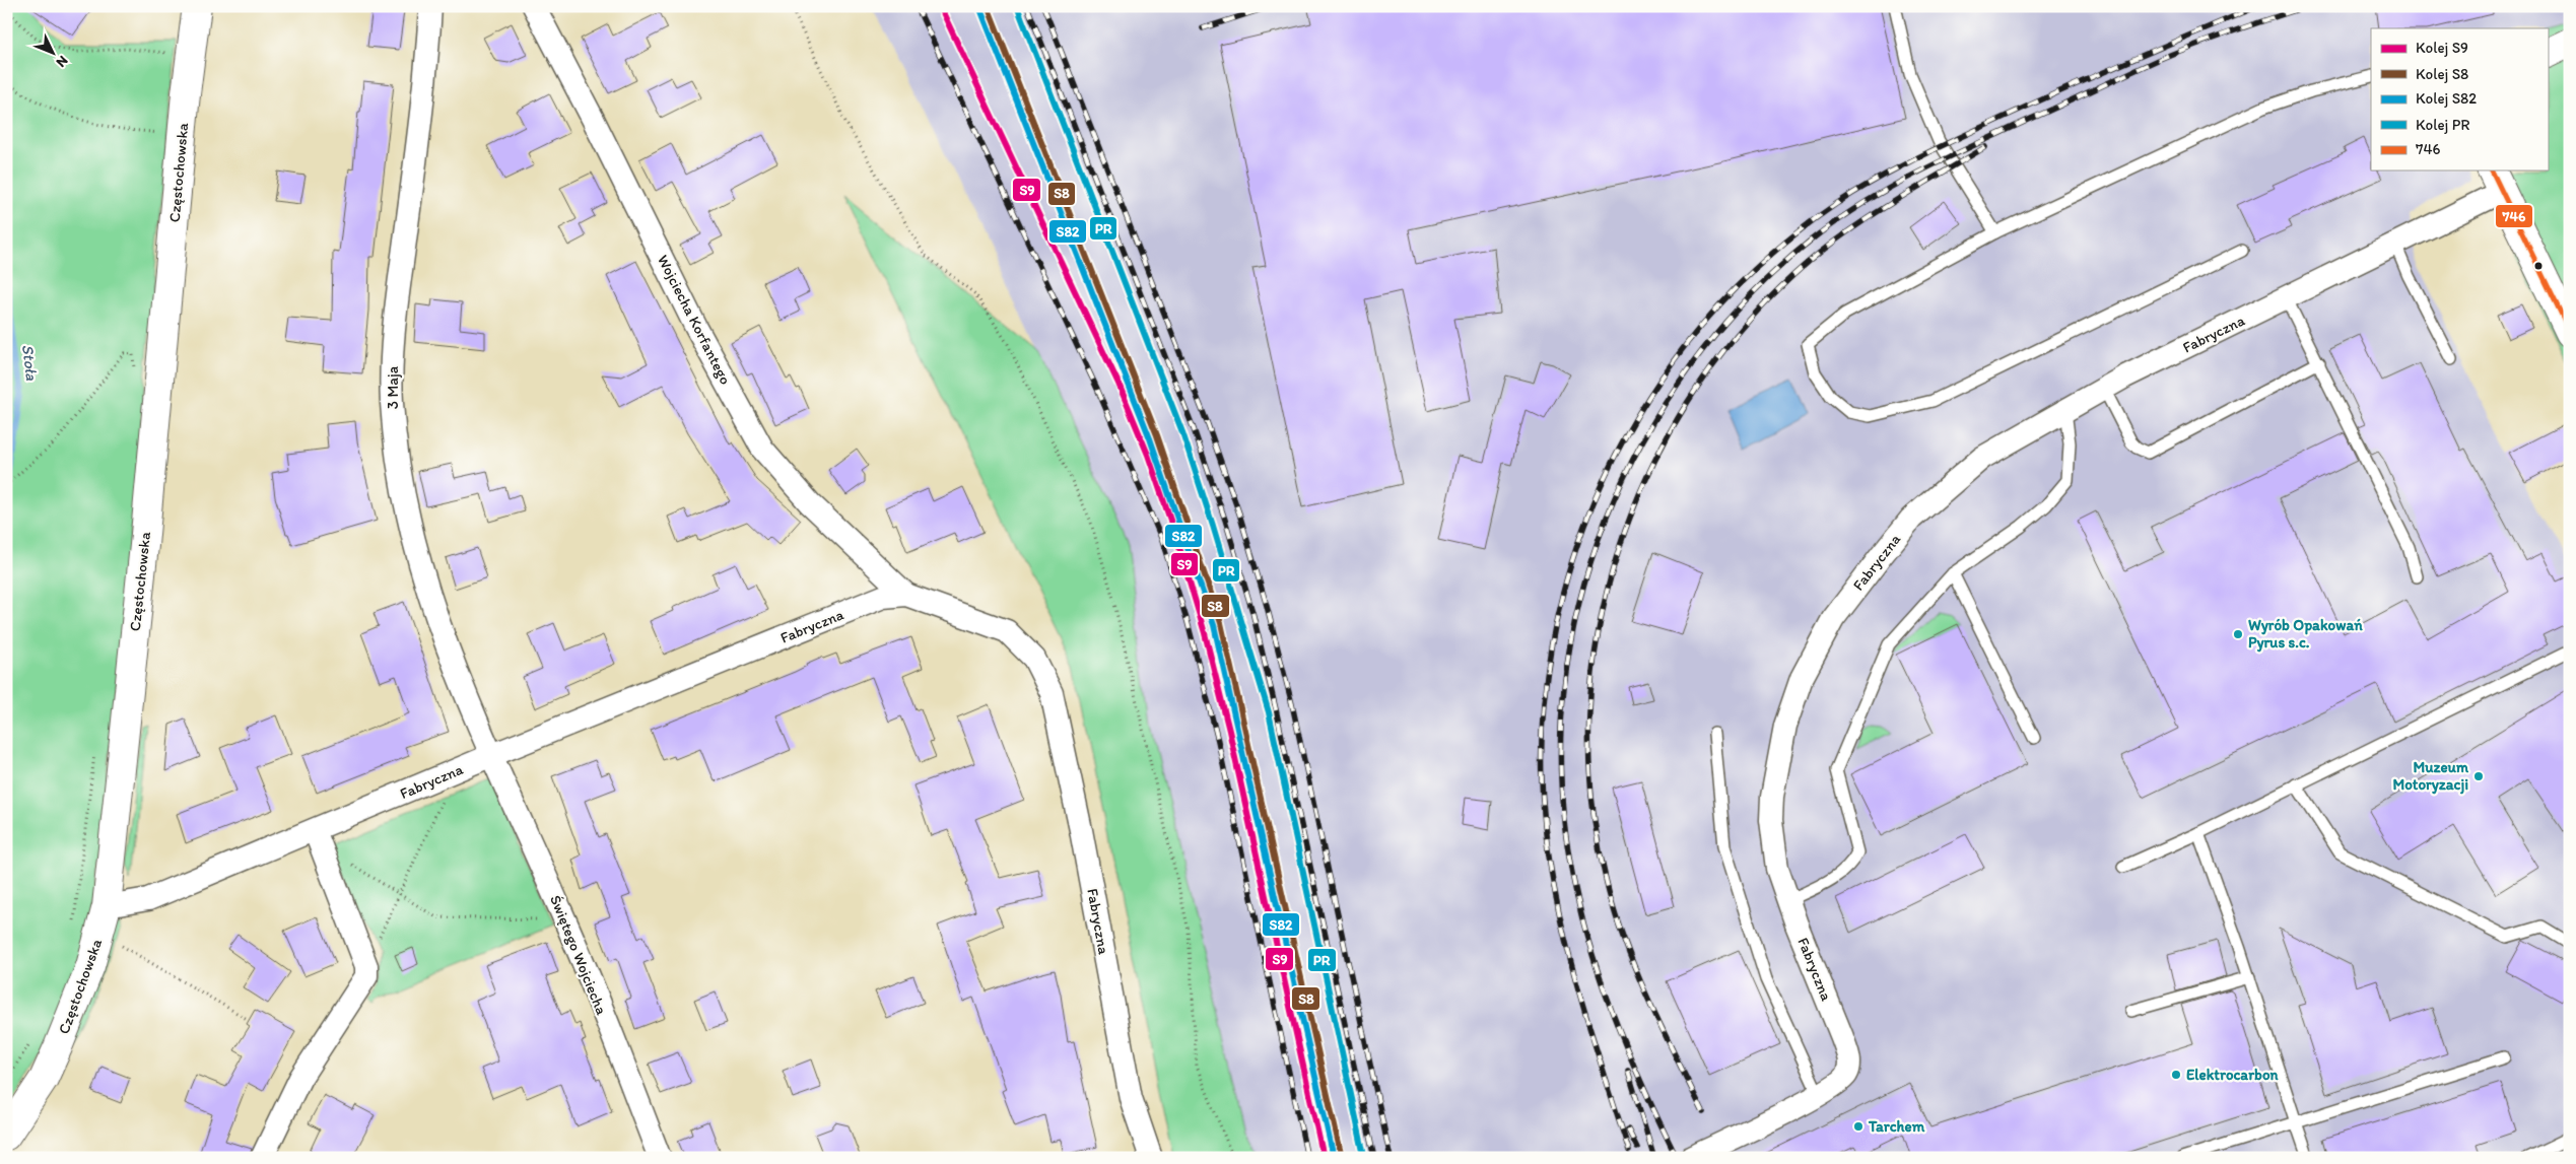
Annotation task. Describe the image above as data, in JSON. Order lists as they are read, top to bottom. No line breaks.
{"streets":{"street":["Częstochowska","Wojciecha Korfantego","Fabryczna","3 Maja","Świętego Wojciecha"]},"crossings":[["Częstochowska","Fabryczna"],["Wojciecha Korfantego","Fabryczna"],["Fabryczna","3 Maja"],["Fabryczna","Świętego Wojciecha"],["3 Maja","Świętego Wojciecha"]],"water":["Stoła"],"places":["Wyrób Opakowań Pyrus s.c.","Muzeum Motoryzacji","Elektrocarbon","Tarchem"],"lines":["rail line S9","rail line S8","rail line PR","rail line S82","transit line 746"],"legend":["Kolej S9","Kolej S8","Kolej S82","Kolej PR","746"],"north":"bottom right"}
